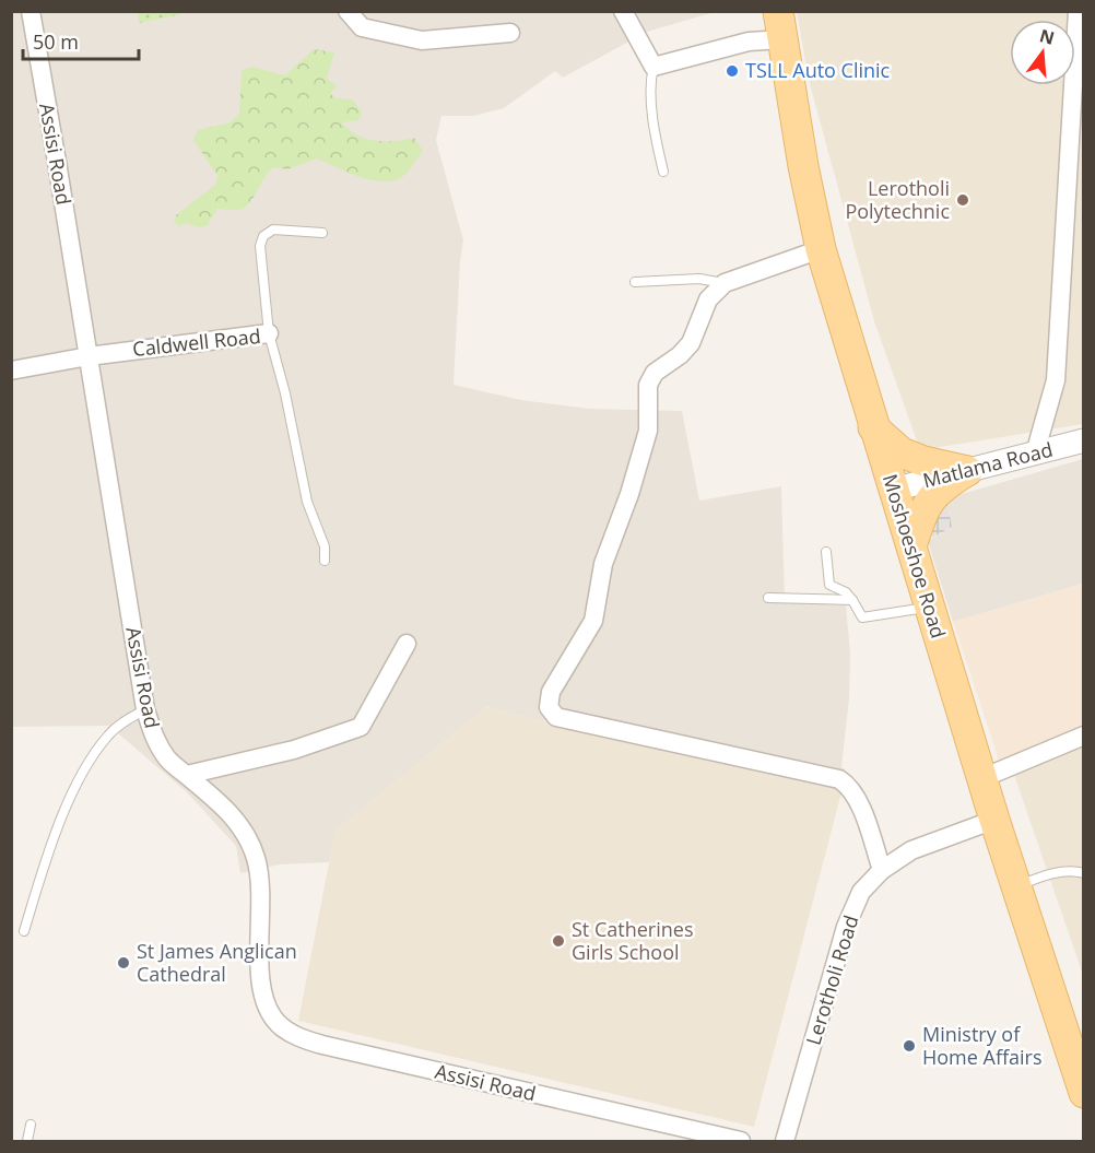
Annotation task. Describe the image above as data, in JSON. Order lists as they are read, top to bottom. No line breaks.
{"streets":{"main road":["Moshoeshoe Road"],"street":["Assisi Road","Caldwell Road","Matlama Road","Lerotholi Road"]},"crossings":[["Assisi Road","Caldwell Road"],["Matlama Road","Moshoeshoe Road"],["Moshoeshoe Road","Lerotholi Road"]],"places":["TSLL Auto Clinic","Lerotholi Polytechnic","St Catherines Girls School","St James Anglican Cathedral","Ministry of Home Affairs"],"scale_bar":"50 m","north":"top"}
